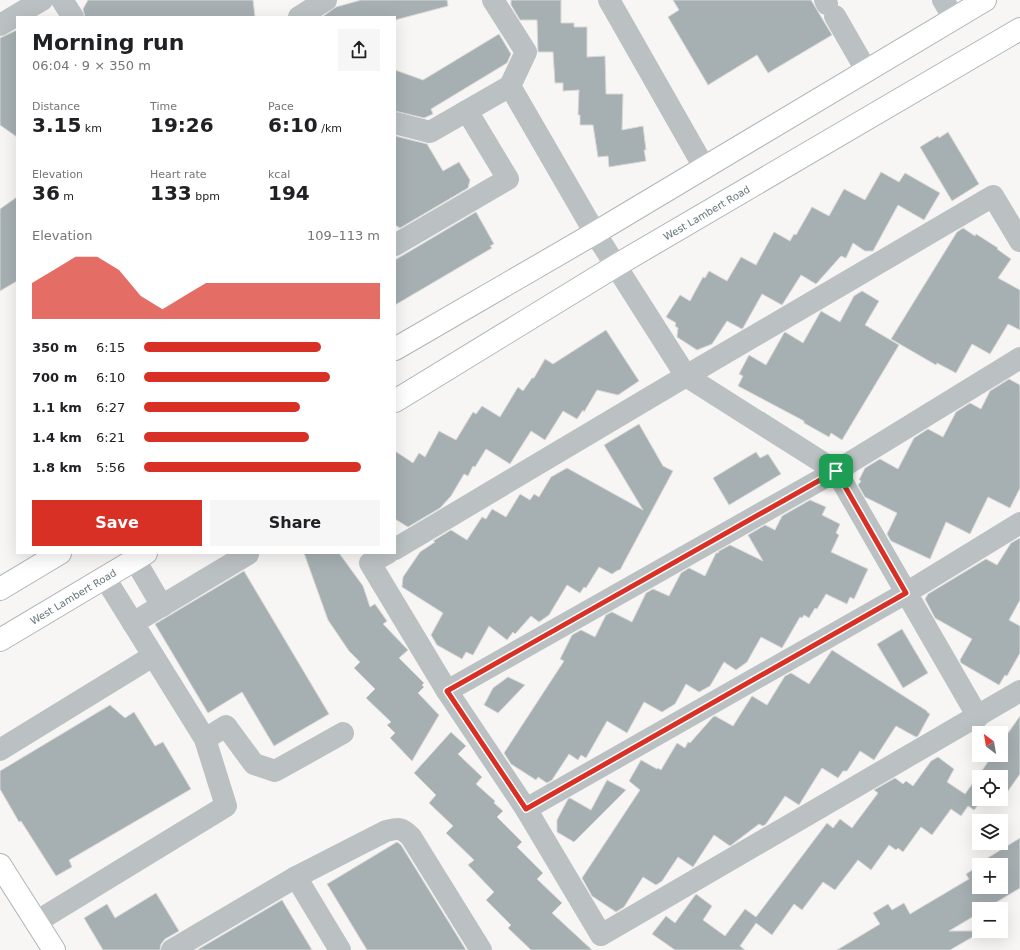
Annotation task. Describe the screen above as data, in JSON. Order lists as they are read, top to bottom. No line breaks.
{"streets":{"main road":["West Lambert Road"]},"north":"top left","page":{"heading":["Morning run","06:04 · 9 × 350 m"],"stats":[["Distance","3.15 km"],["Time","19:26"],["Pace","6:10 /km"],["Elevation","36 m"],["Heart rate","133 bpm"],["kcal","194"]],"chart":["Elevation","109–113 m"],"list":[{"name":"350 m","note":"6:15"},{"name":"700 m","note":"6:10"},{"name":"1.1 km","note":"6:27"},{"name":"1.4 km","note":"6:21"},{"name":"1.8 km","note":"5:56"}],"buttons":["Save","Share"],"map_buttons":["+","−"]}}
